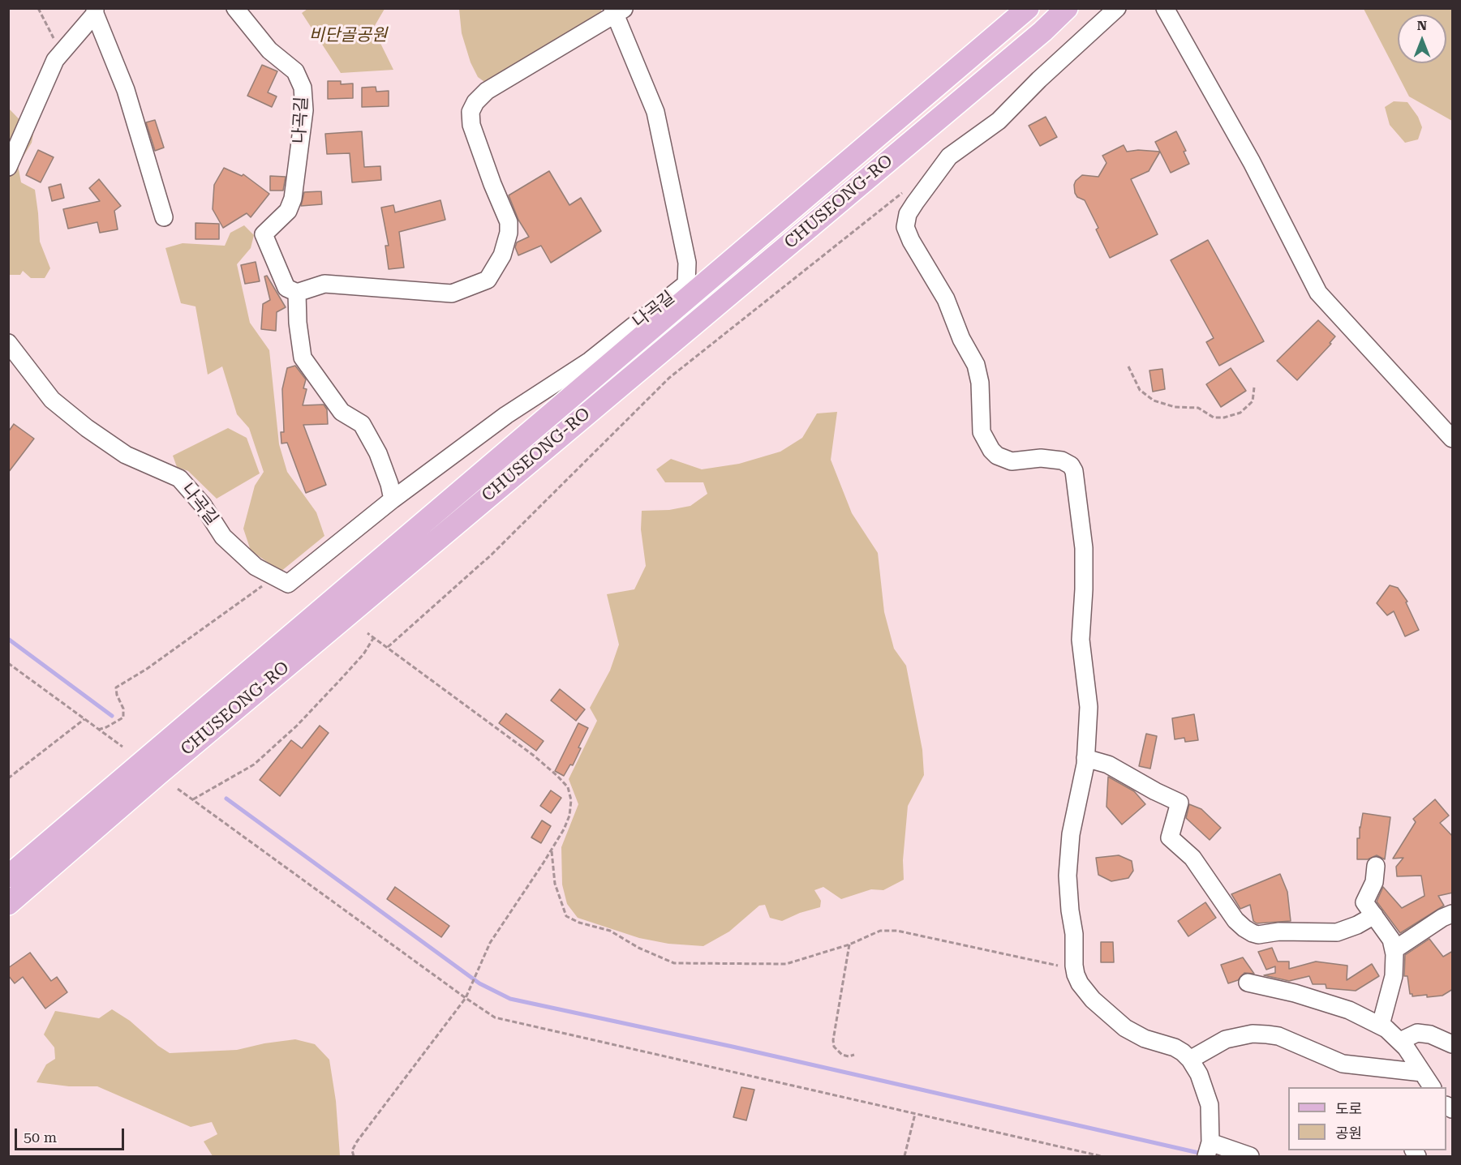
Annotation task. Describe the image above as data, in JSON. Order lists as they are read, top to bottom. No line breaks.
{"streets":{"main road":["CHUSEONG-RO"],"street":["나곡길"]},"parks":["비단골공원"],"legend":["도로","공원"],"scale_bar":"50 m","north":"top"}
